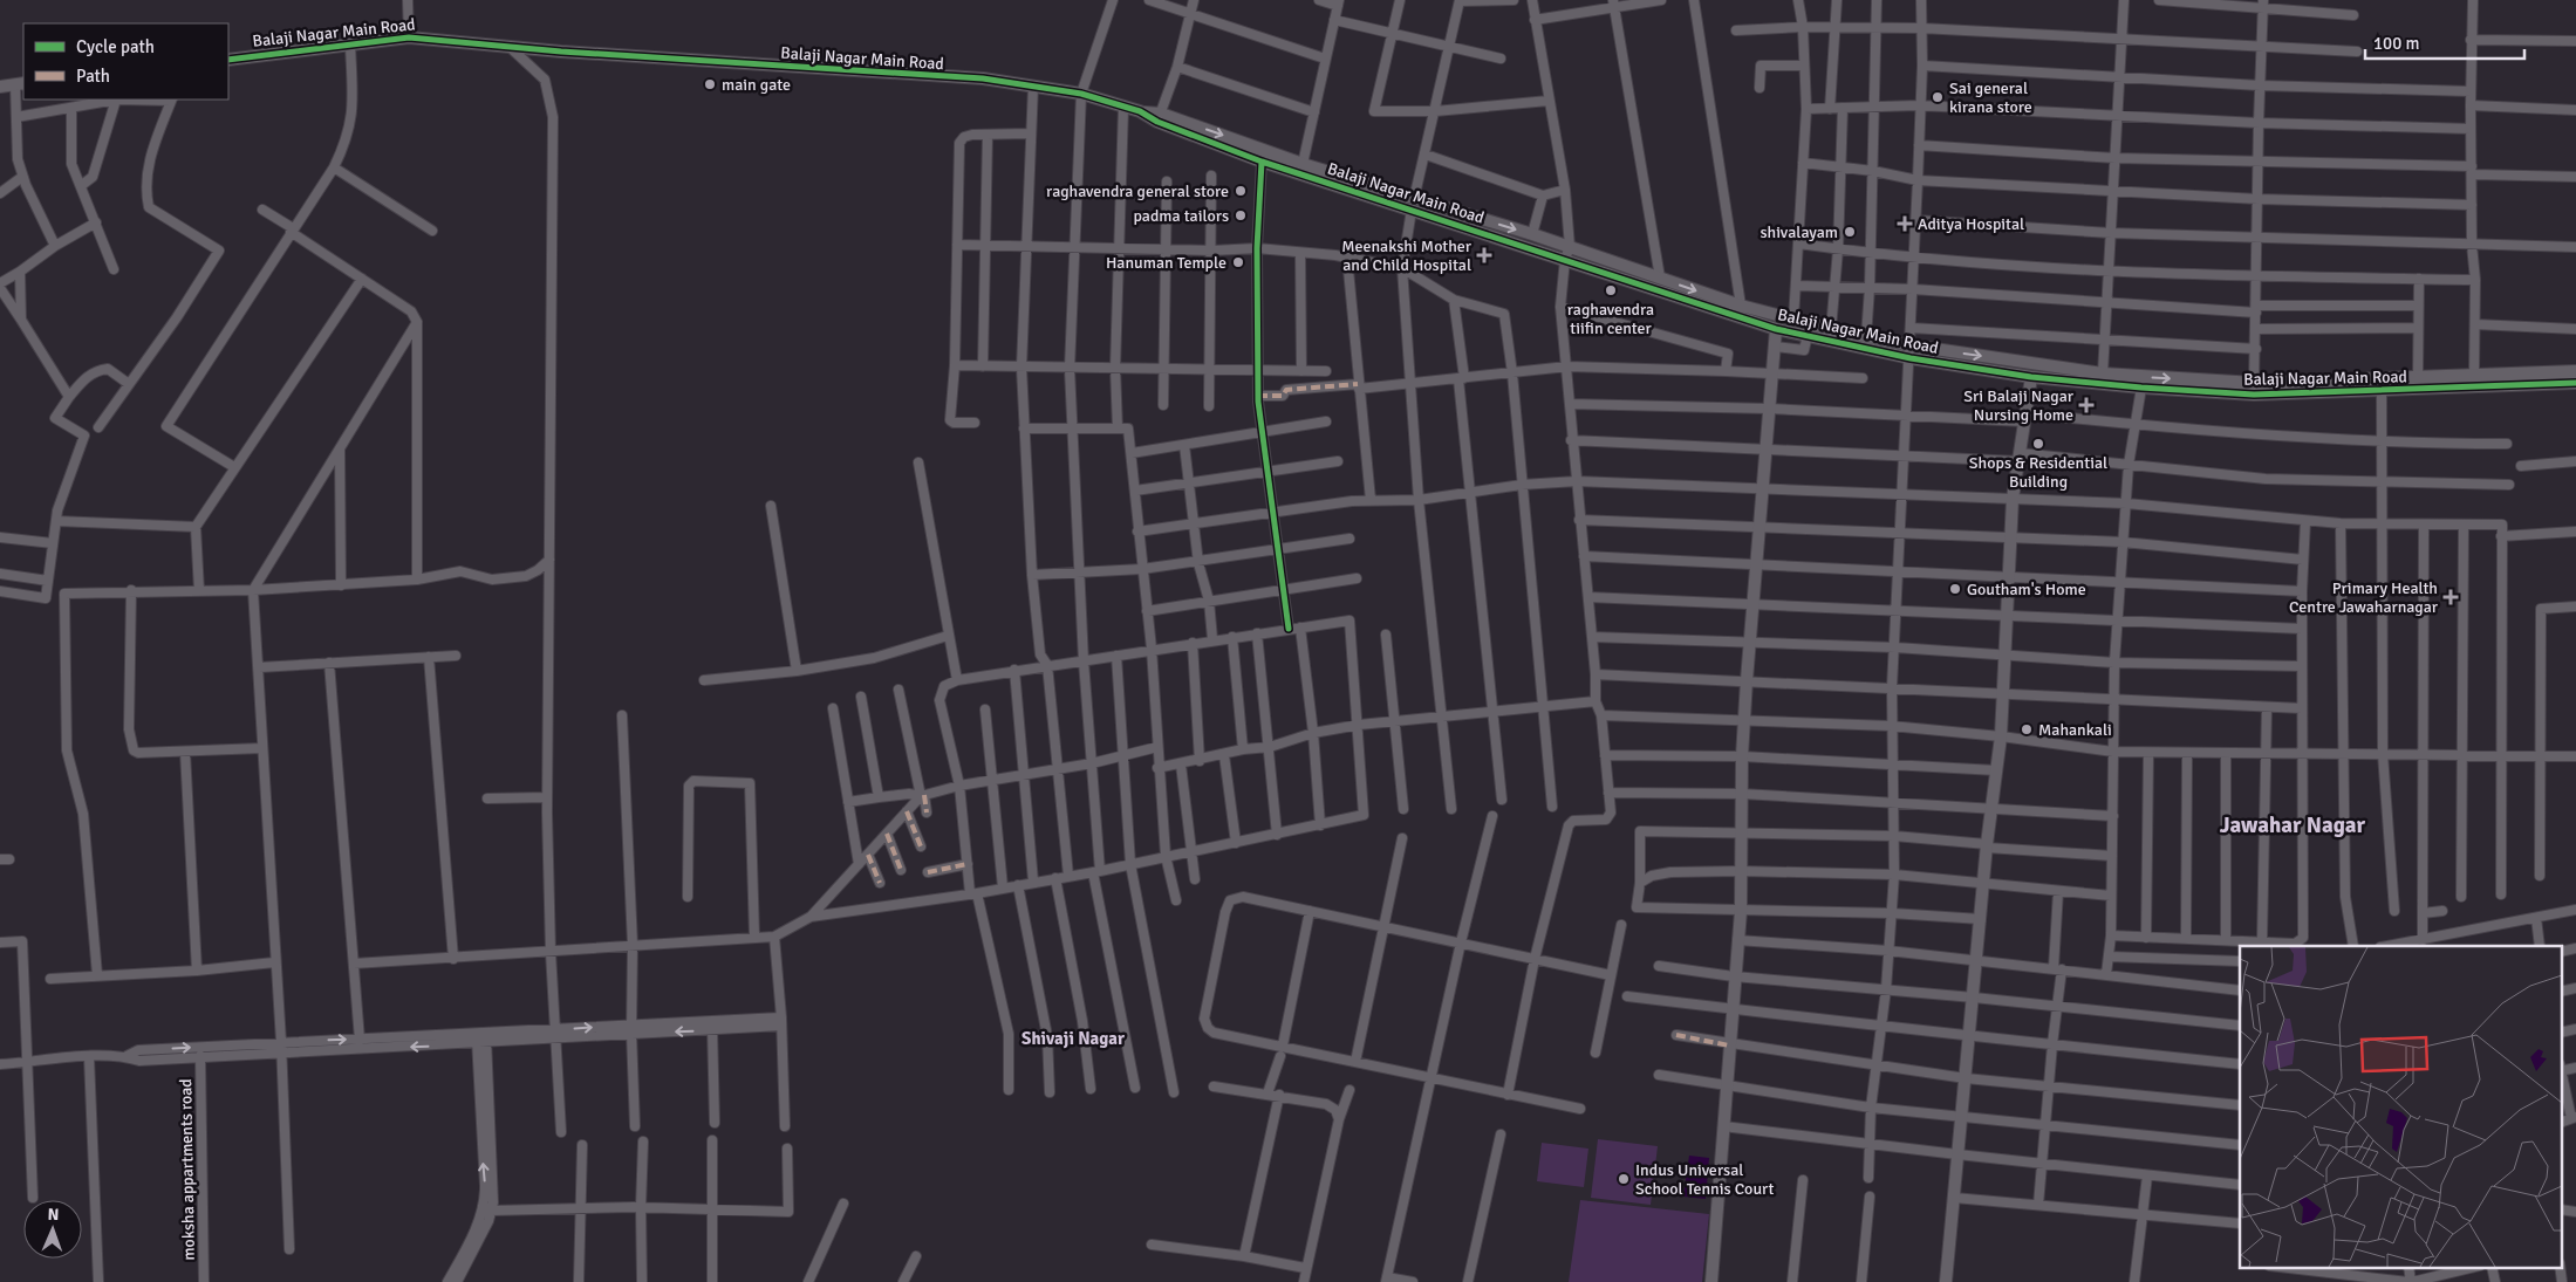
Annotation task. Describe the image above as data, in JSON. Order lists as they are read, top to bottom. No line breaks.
{"streets":{"street":["Balaji Nagar Main Road","moksha appartments road"]},"districts":["Jawahar Nagar","Shivaji Nagar"],"places":{"other":["main gate","Sai general kirana store","raghavendra general store","padma tailors","shivalayam","Hanuman Temple","raghavendra tiifin center","Shops & Residential Building","Goutham's Home","Mahankali","Indus Universal School Tennis Court"],"health":["Aditya Hospital","Meenakshi Mother and Child Hospital","Sri Balaji Nagar Nursing Home","Primary Health Centre Jawaharnagar"]},"legend":["Cycle path","Path"],"scale_bar":"100 m","north":"top"}
